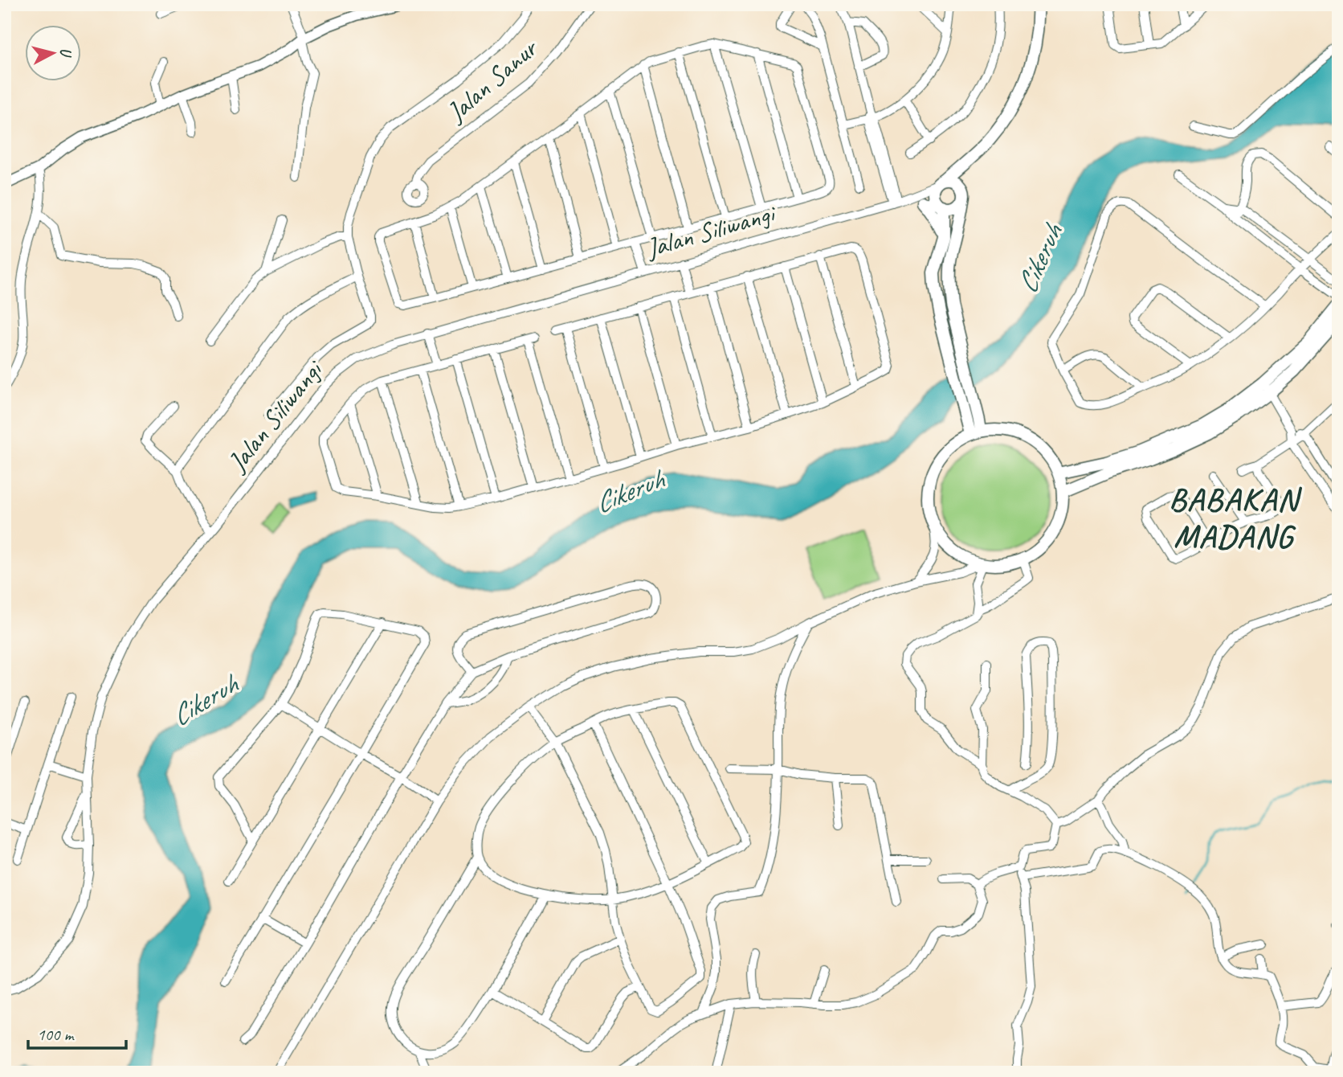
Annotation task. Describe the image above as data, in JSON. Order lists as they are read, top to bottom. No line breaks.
{"streets":{"street":["Jalan Sanur","Jalan Siliwangi"]},"districts":["BABAKAN MADANG"],"water":["Cikeruh"],"scale_bar":"100 m","north":"right"}
